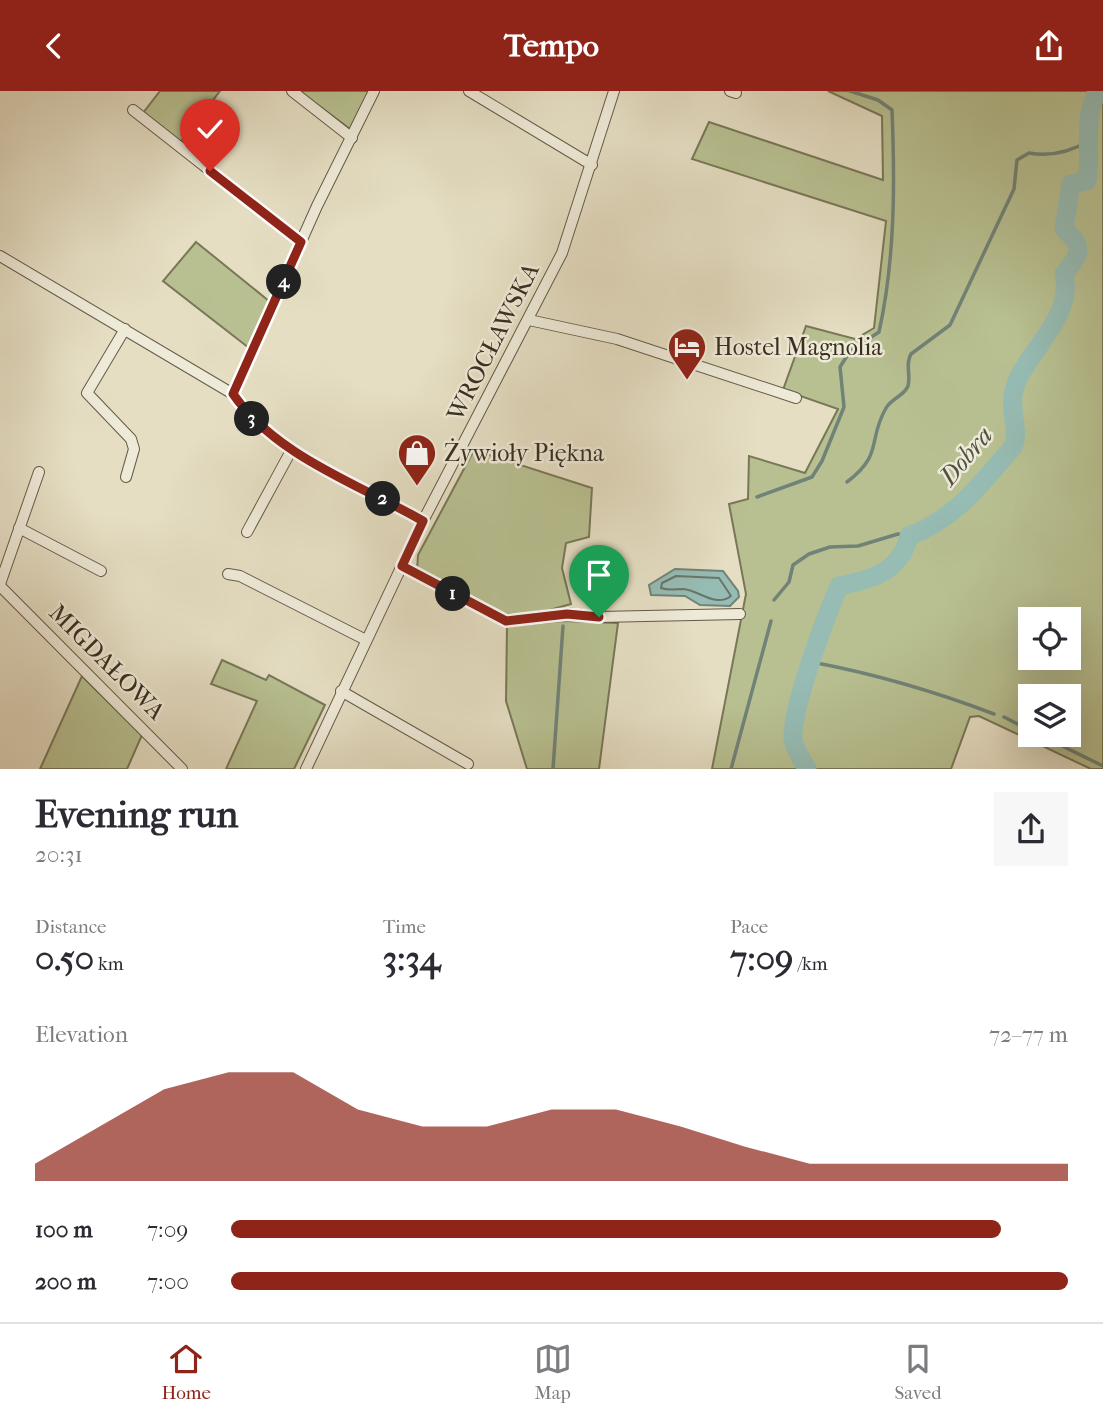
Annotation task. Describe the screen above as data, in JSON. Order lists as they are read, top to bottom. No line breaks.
{"streets":{"street":["WROCŁAWSKA","MIGDAŁOWA"]},"water":["Dobra"],"places":{"hotel":["Hostel Magnolia"],"shop":["Żywioły Piękna"]},"page":{"header":"Tempo","pins":["4","3","2","1"],"heading":["Evening run","20:31"],"stats":[["Distance","0.50 km"],["Time","3:34"],["Pace","7:09 /km"]],"chart":["Elevation","72–77 m"],"list":[{"name":"100 m","note":"7:09"},{"name":"200 m","note":"7:00"}],"tabs":["Home","Map","Saved"]}}
